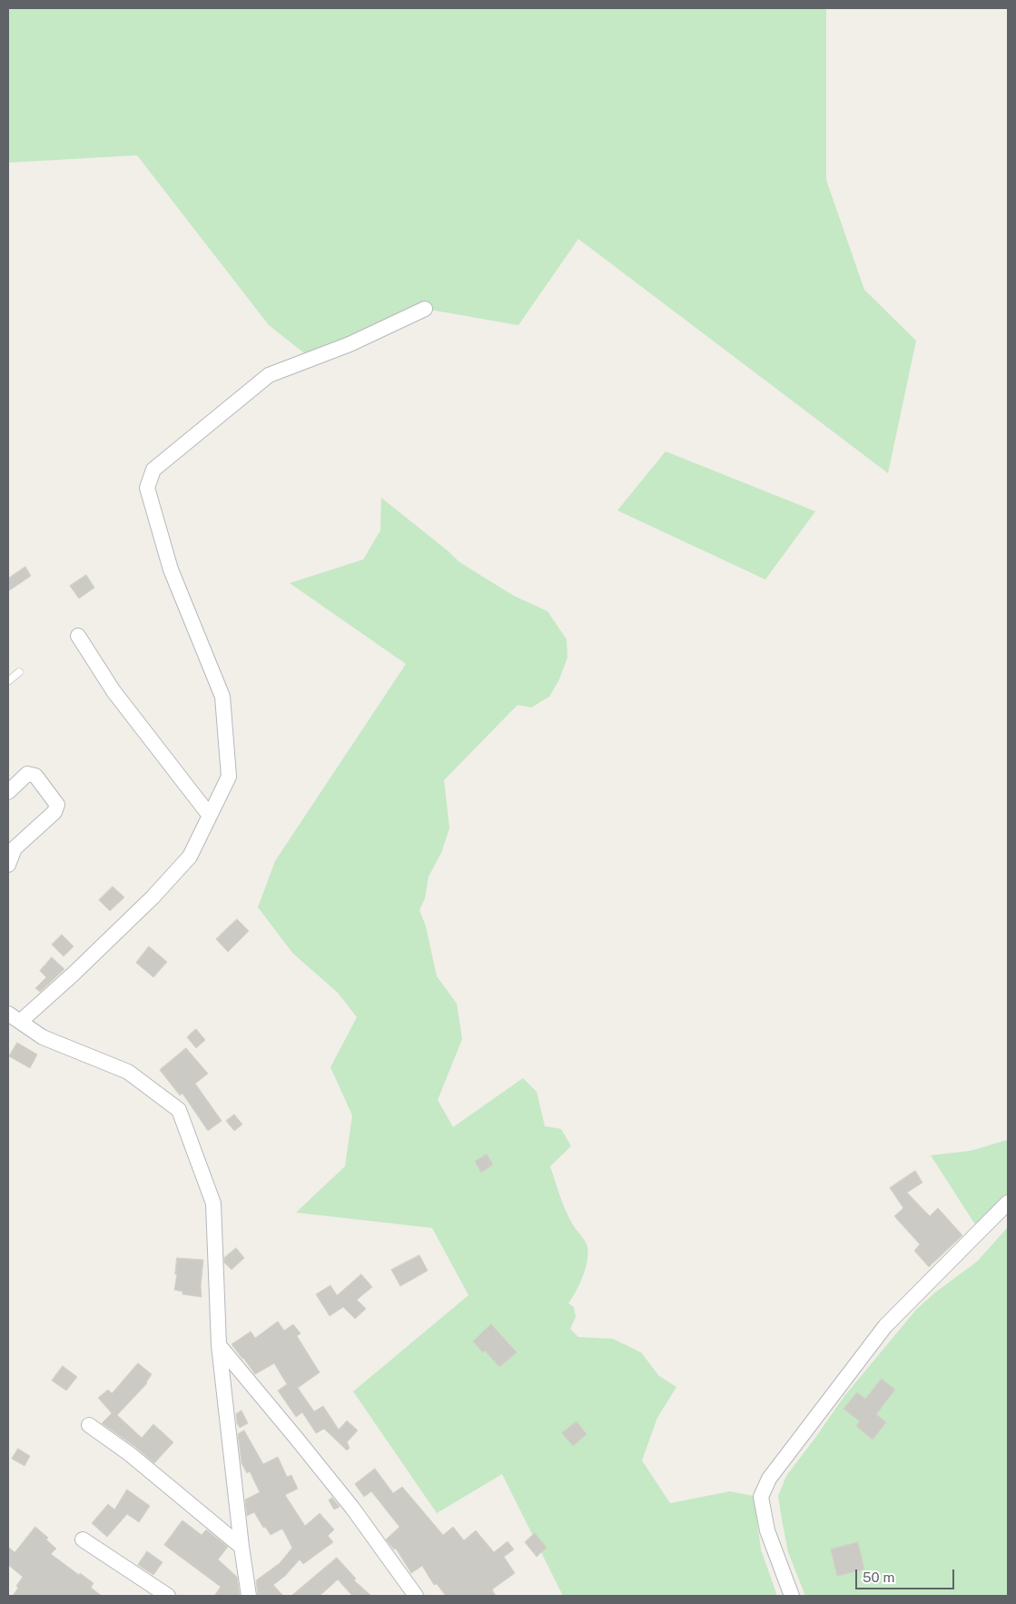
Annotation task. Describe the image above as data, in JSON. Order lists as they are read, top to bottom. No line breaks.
{"scale_bar":"50 m"}
